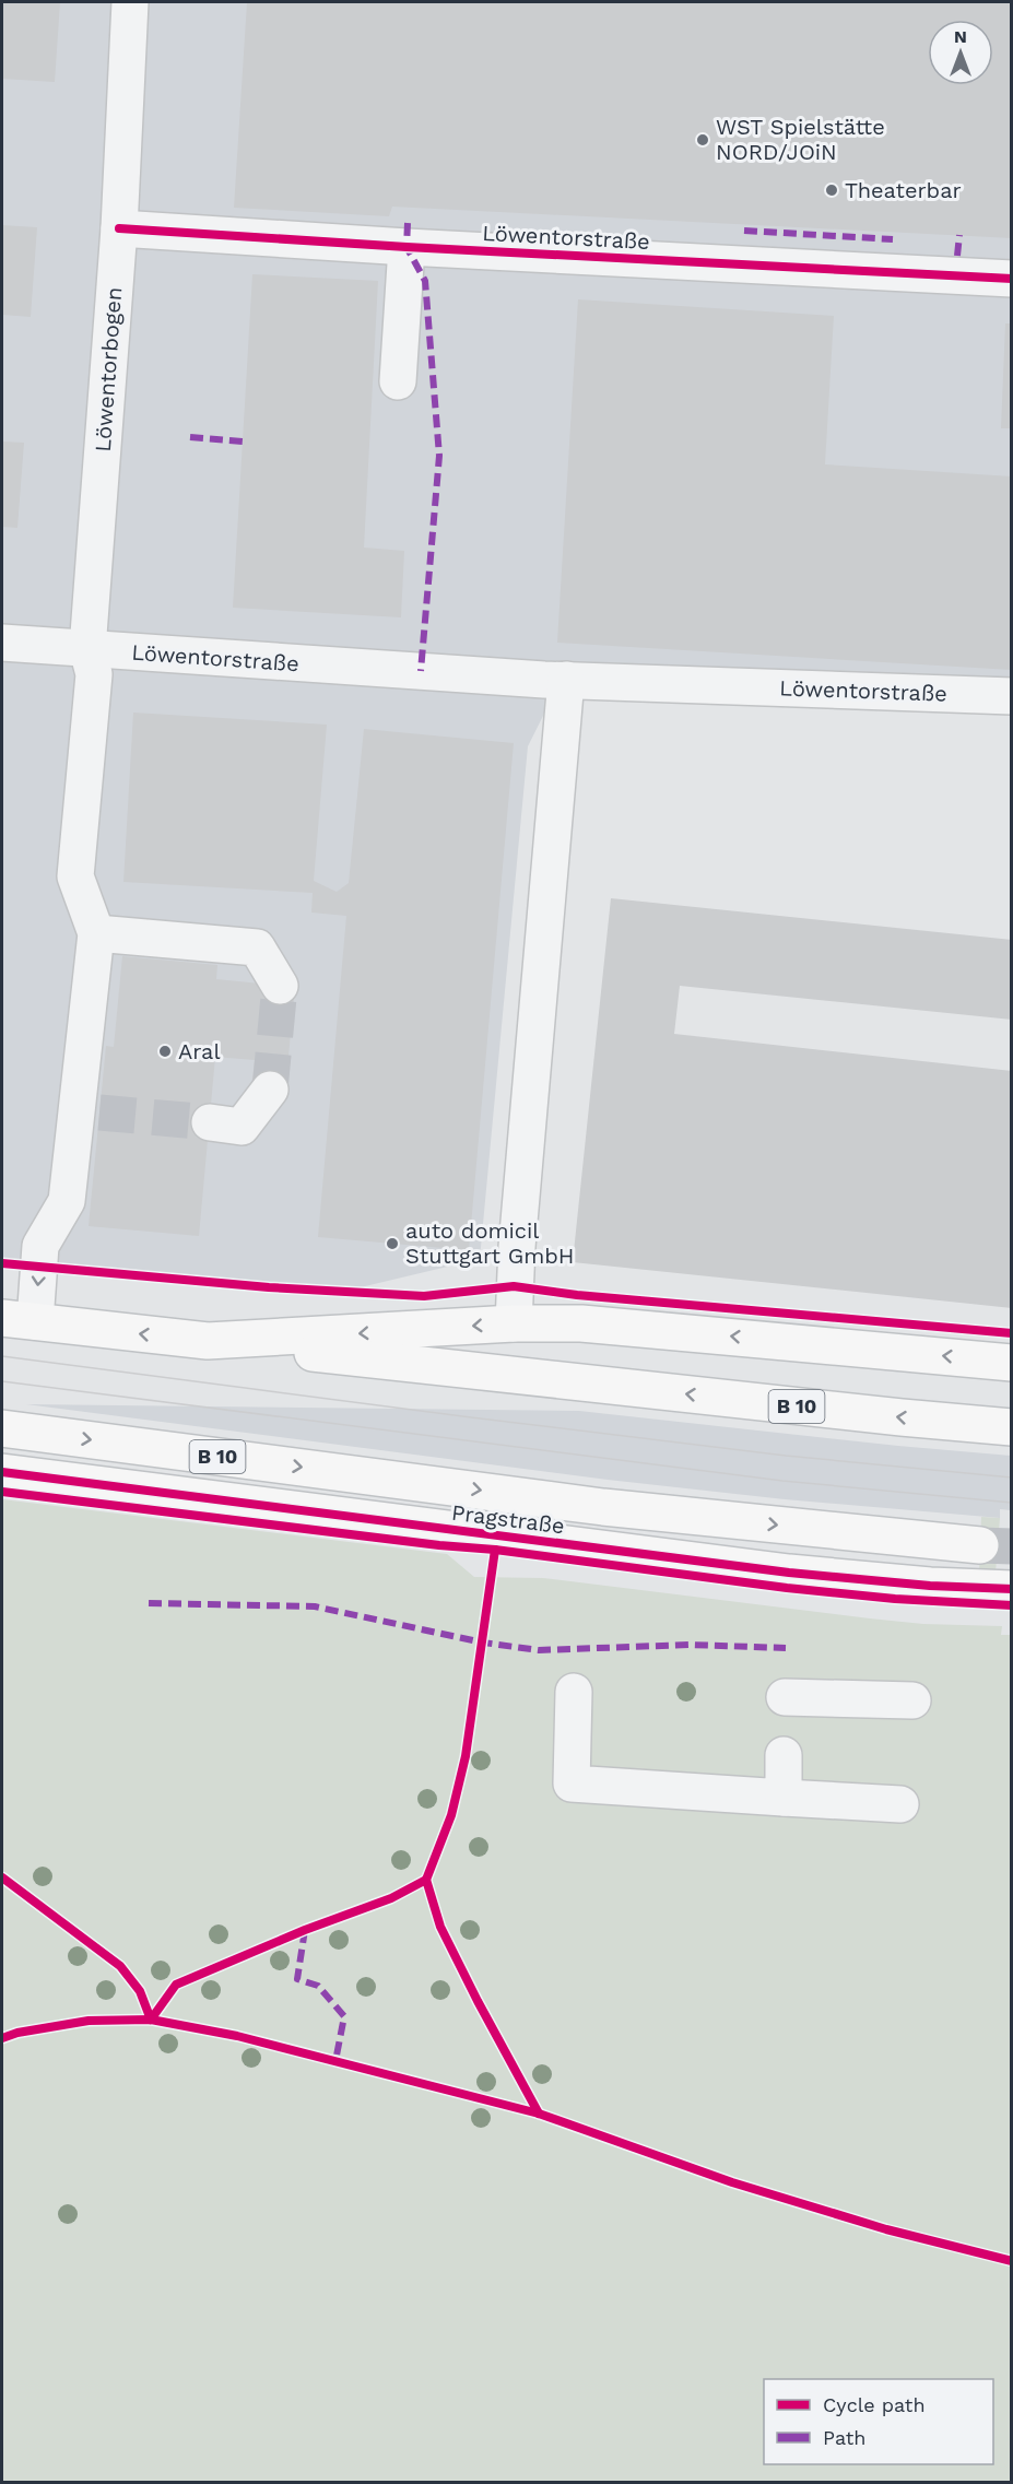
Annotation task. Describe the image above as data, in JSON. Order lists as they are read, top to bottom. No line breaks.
{"streets":{"main road":["B 10","Pragstraße"],"street":["Löwentorstraße","Löwentorbogen"]},"crossings":[["Löwentorstraße","Löwentorbogen"]],"places":["WST Spielstätte NORD/JOiN","Theaterbar","Aral","auto domicil Stuttgart GmbH"],"legend":["Cycle path","Path"],"north":"top"}
